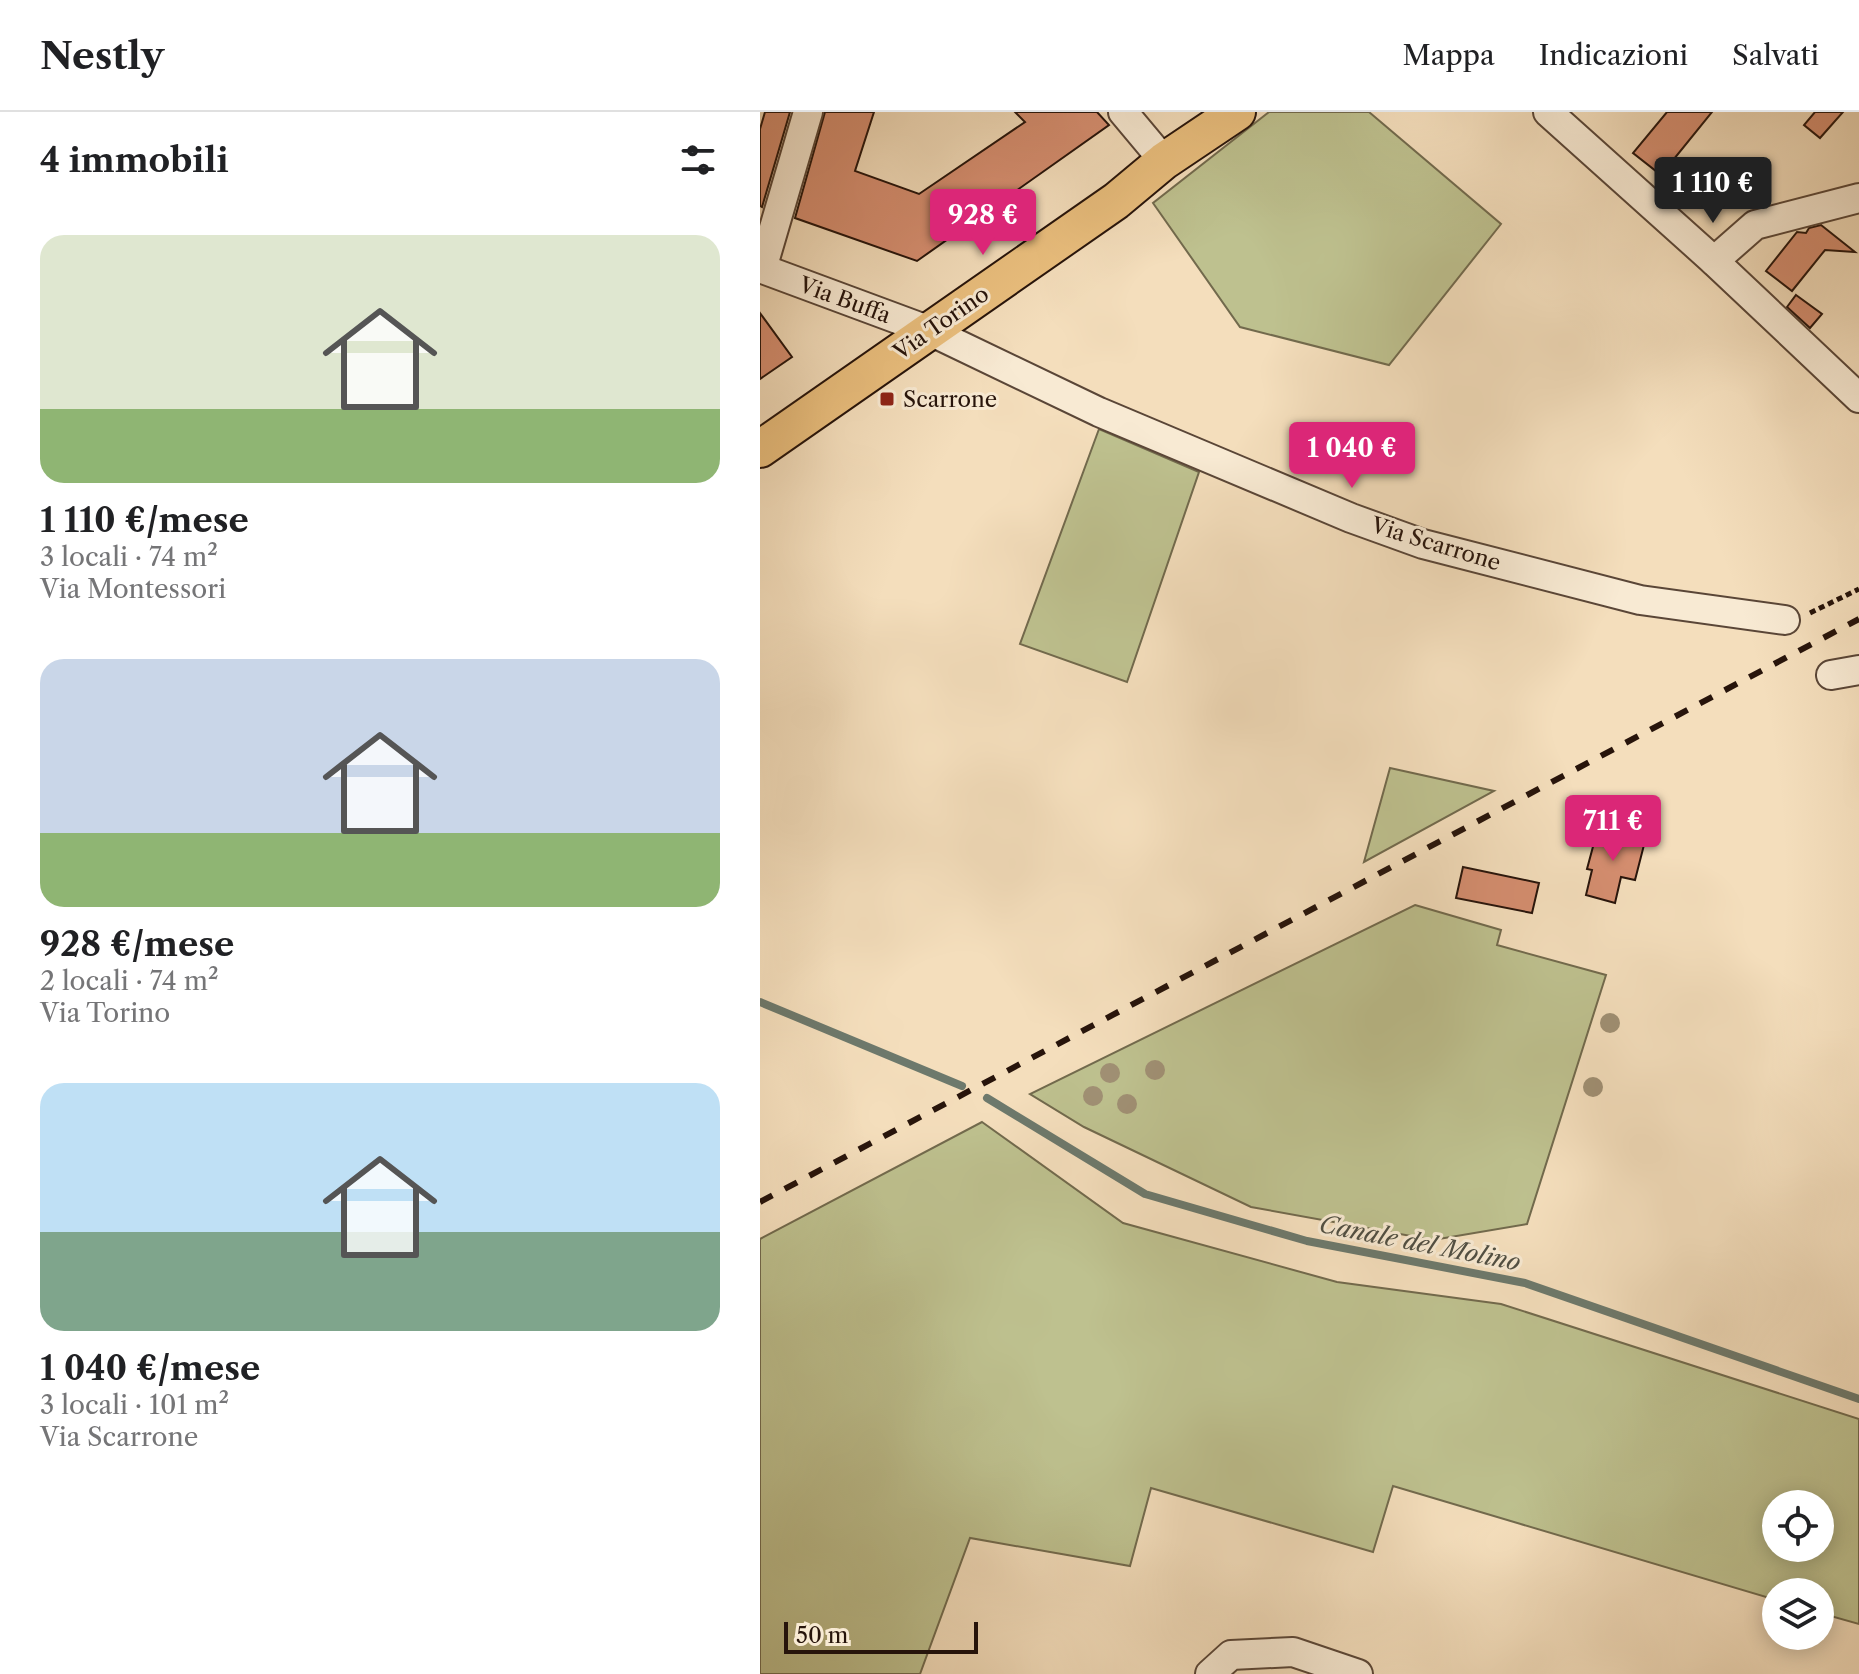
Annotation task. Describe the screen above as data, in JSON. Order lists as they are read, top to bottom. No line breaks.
{"streets":{"main road":["Via Torino"],"street":["Via Buffa","Via Scarrone"]},"crossings":[["Via Buffa","Via Torino"],["Via Buffa","Via Scarrone"],["Via Torino","Via Scarrone"]],"water":["Canale del Molino"],"places":{"transit":["Scarrone"]},"scale_bar":"50 m","page":{"header":"Nestly","nav":["Mappa","Indicazioni","Salvati"],"heading":"4 immobili","price":["1 110 €","928 €","1 040 €","711 €"],"list":[{"name":"1 110 €/mese","note":"3 locali · 74 m² · Via Montessori"},{"name":"928 €/mese","note":"2 locali · 74 m² · Via Torino"},{"name":"1 040 €/mese","note":"3 locali · 101 m² · Via Scarrone"}],"scale":"50 m"}}
